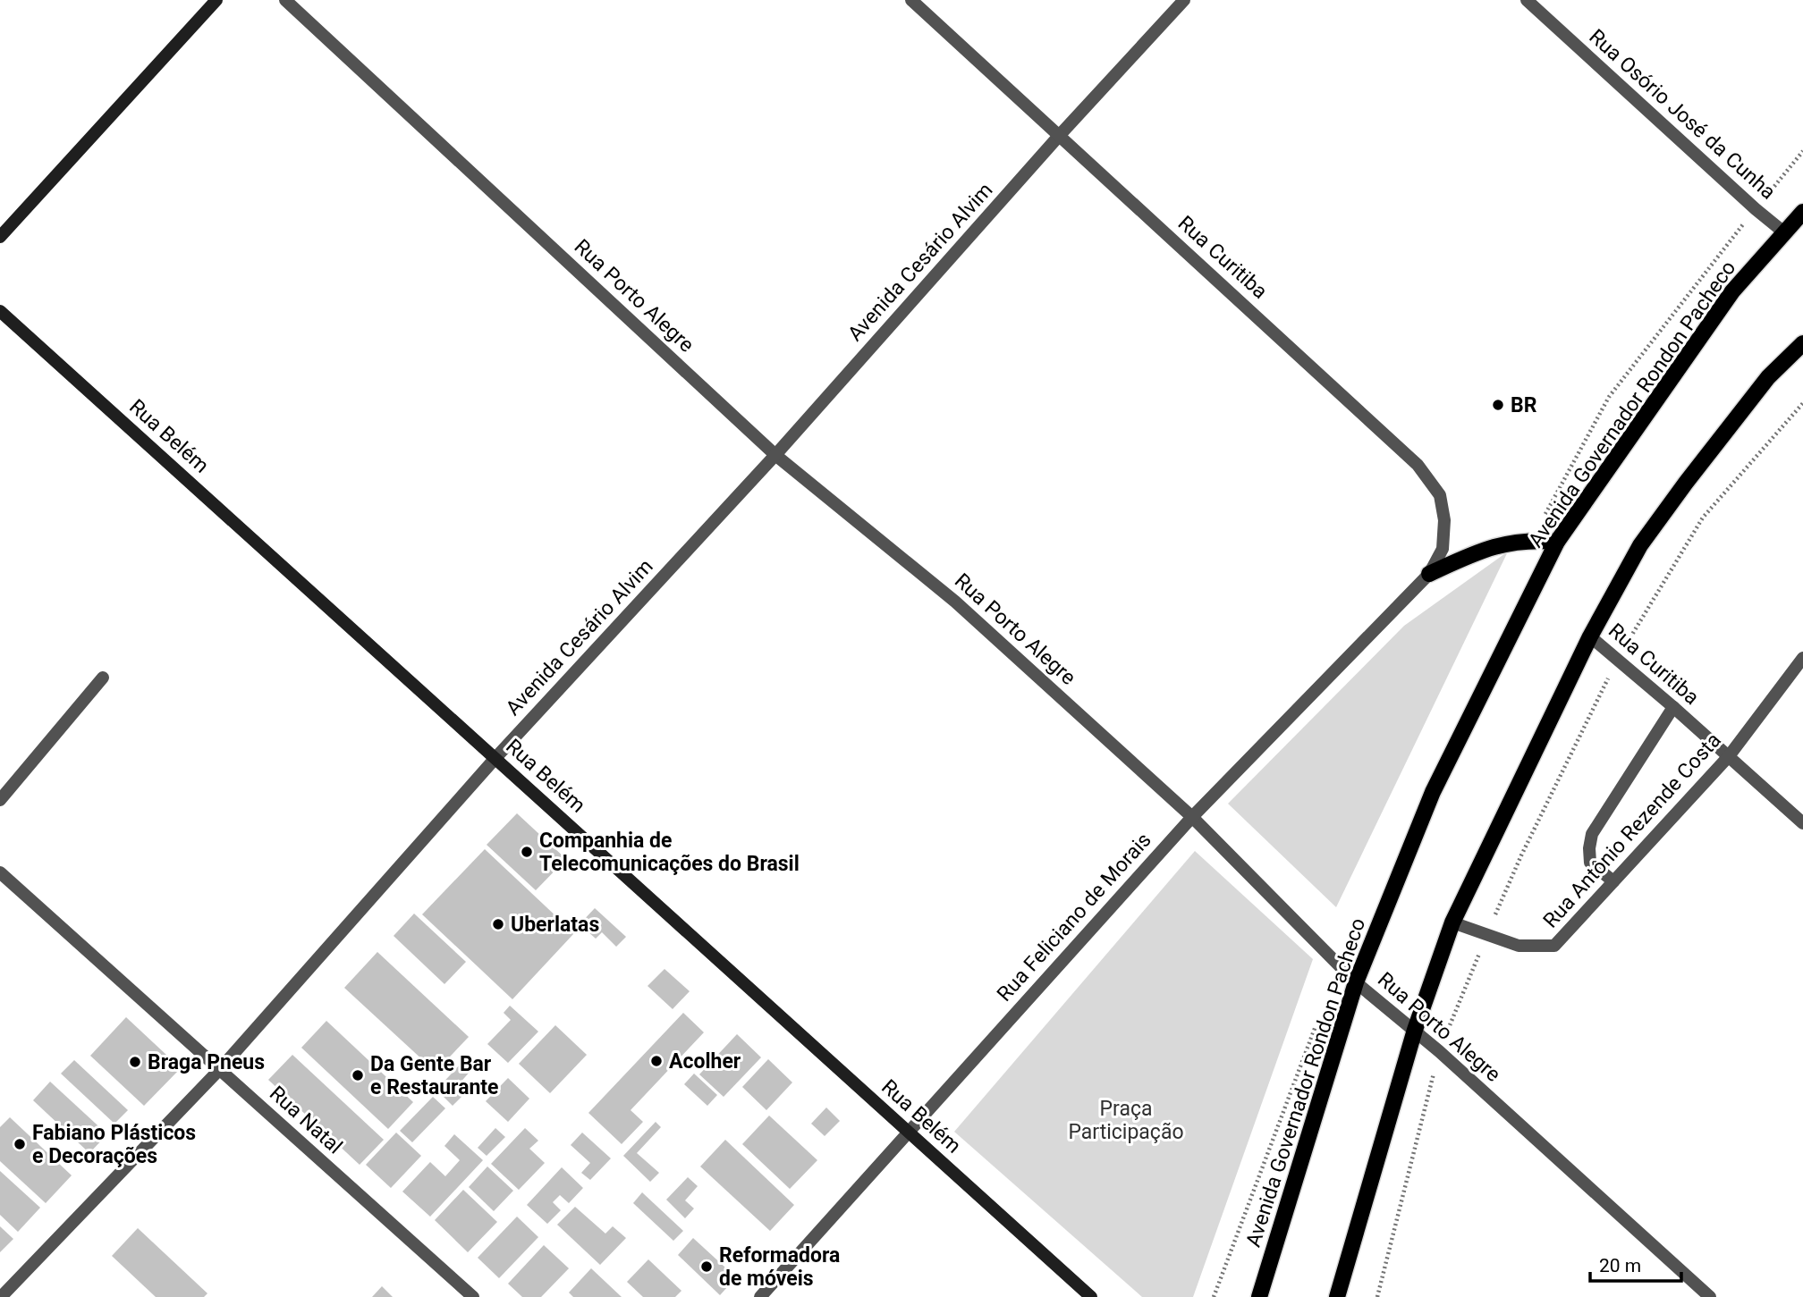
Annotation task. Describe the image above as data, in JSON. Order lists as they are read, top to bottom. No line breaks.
{"streets":{"main road":["Avenida Governador Rondon Pacheco"],"street":["Rua Osório José da Cunha","Rua Curitiba","Avenida Cesário Alvim","Rua Porto Alegre","Rua Belém","Rua Antônio Rezende Costa","Rua Feliciano de Morais","Rua Natal"]},"crossings":[["Rua Osório José da Cunha","Avenida Governador Rondon Pacheco"],["Rua Curitiba","Avenida Cesário Alvim"],["Rua Curitiba","Rua Antônio Rezende Costa"],["Rua Curitiba","Rua Feliciano de Morais"],["Avenida Cesário Alvim","Rua Porto Alegre"],["Avenida Cesário Alvim","Rua Belém"],["Avenida Cesário Alvim","Rua Natal"],["Rua Porto Alegre","Avenida Governador Rondon Pacheco"],["Rua Porto Alegre","Rua Feliciano de Morais"],["Rua Belém","Rua Feliciano de Morais"]],"parks":["Praça Participação"],"places":["BR","Companhia de Telecomunicações do Brasil","Uberlatas","Acolher","Braga Pneus","Da Gente Bar e Restaurante","Fabiano Plásticos e Decorações","Reformadora de móveis"],"scale_bar":"20 m"}
